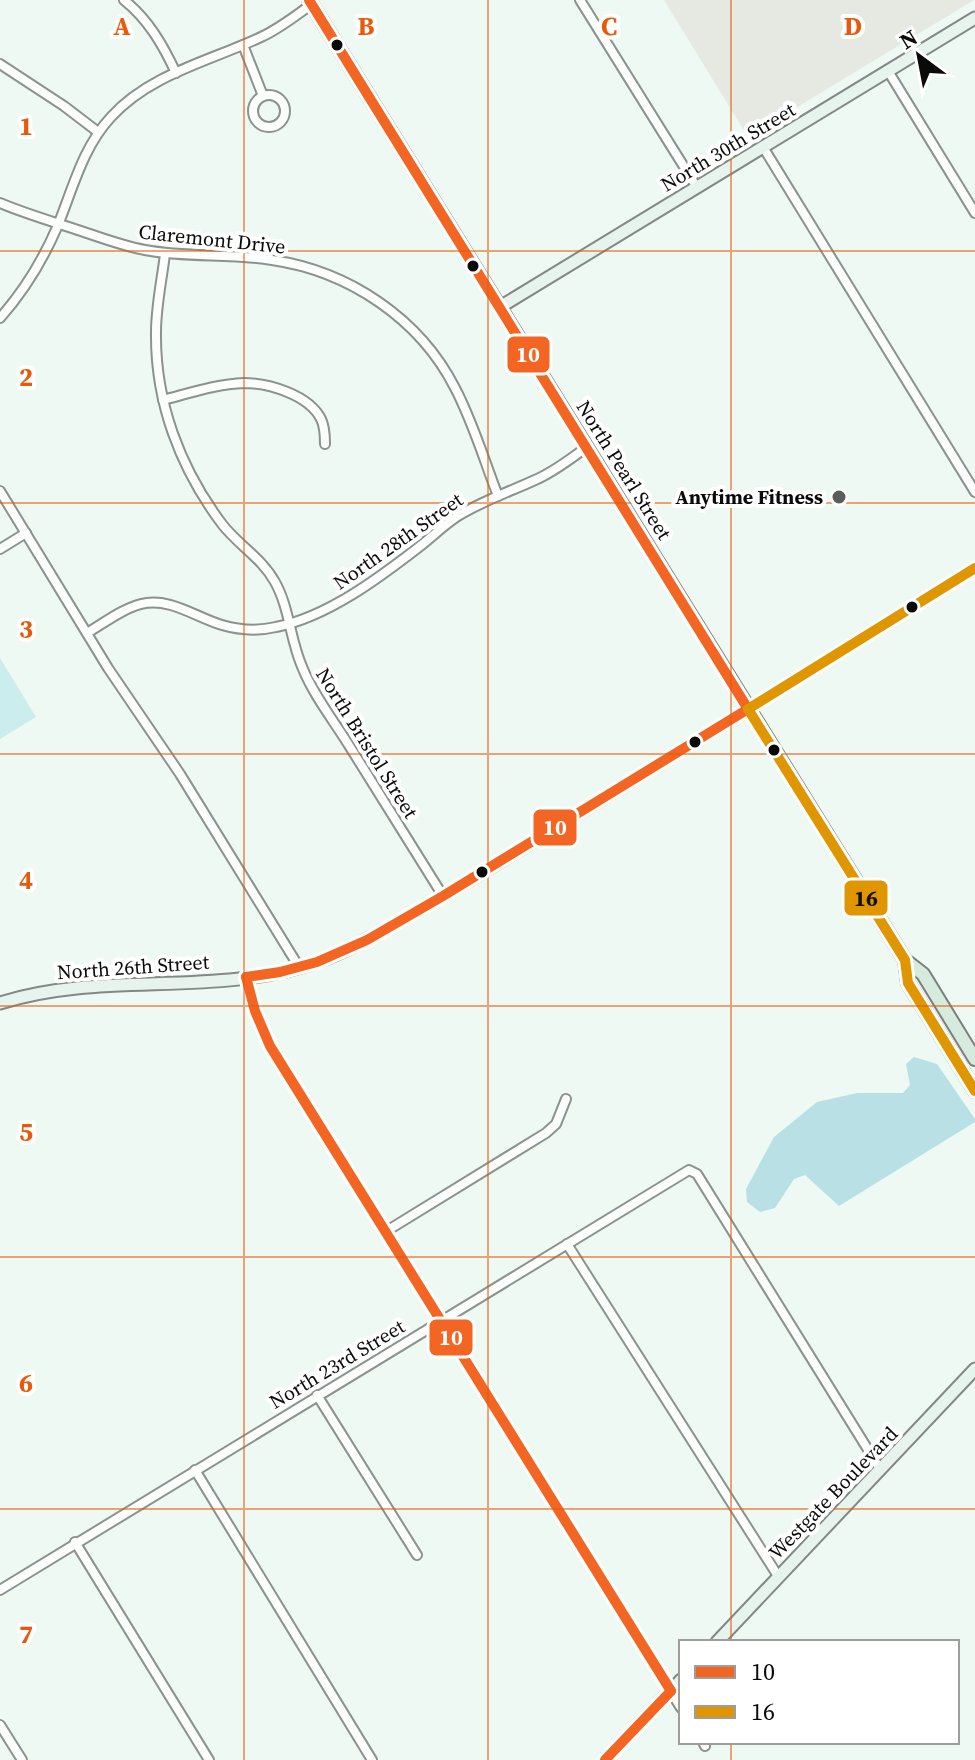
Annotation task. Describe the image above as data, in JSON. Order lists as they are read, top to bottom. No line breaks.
{"streets":{"main road":["North Pearl Street"],"street":["North 30th Street","Claremont Drive","North 28th Street","North Bristol Street","North 26th Street","North 23rd Street","Westgate Boulevard"]},"crossings":[["North 30th Street","North Pearl Street"],["Claremont Drive","North 28th Street"],["Claremont Drive","North Bristol Street"],["North Pearl Street","North 28th Street"],["North Pearl Street","North 26th Street"],["North 28th Street","North Bristol Street"],["North Bristol Street","North 26th Street"],["North 23rd Street","Westgate Boulevard"]],"places":["Anytime Fitness"],"lines":["transit line 10","transit line 16"],"legend":["10","16"],"north":"top left","grid":{"columns":["A","B","C","D"],"rows":["1","2","3","4","5","6","7"]}}
